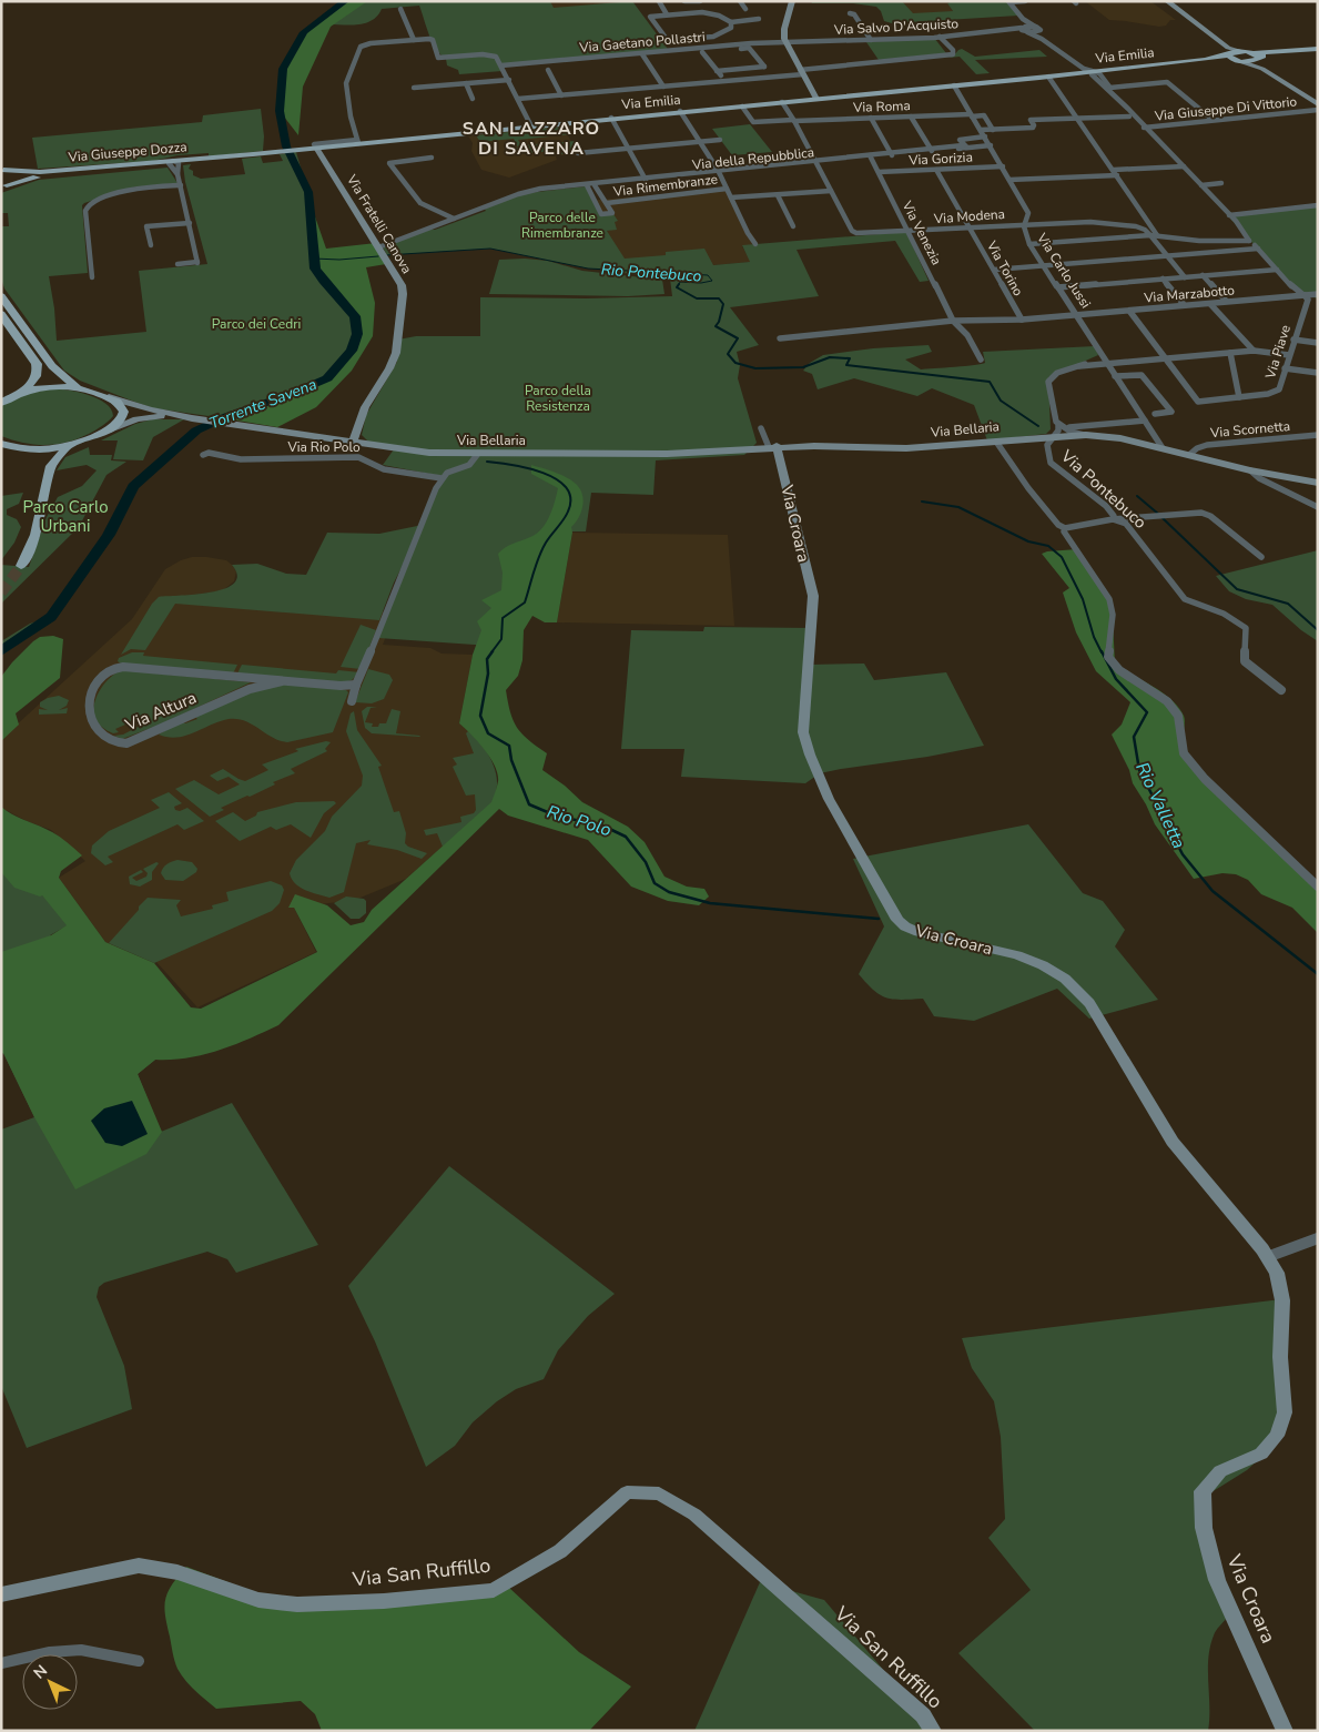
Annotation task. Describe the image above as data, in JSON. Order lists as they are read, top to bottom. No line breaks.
{"streets":{"main road":["Via Emilia","Via Giuseppe Dozza"],"street":["Via Salvo D'Acquisto","Via Gaetano Pollastri","Via Roma","Via Giuseppe Di Vittorio","Via della Repubblica","Via Gorizia","Via Rimembranze","Via Modena","Via Fratelli Canova","Via Venezia","Via Torino","Via Carlo Jussi","Via Marzabotto","Via Piave","Via Bellaria","Via Scornetta","Via Rio Polo","Via Pontebuco","Via Croara","Via Altura","Via San Ruffillo"]},"crossings":[["Via Salvo D'Acquisto","Via Gaetano Pollastri"],["Via Emilia","Via Roma"],["Via Emilia","Via Giuseppe Dozza"],["Via Emilia","Via Rimembranze"],["Via Emilia","Via Fratelli Canova"],["Via Emilia","Via Carlo Jussi"],["Via Roma","Via Carlo Jussi"],["Via della Repubblica","Via Rimembranze"],["Via della Repubblica","Via Fratelli Canova"],["Via della Repubblica","Via Venezia"],["Via della Repubblica","Via Carlo Jussi"],["Via Gorizia","Via Venezia"],["Via Gorizia","Via Torino"],["Via Gorizia","Via Carlo Jussi"],["Via Modena","Via Venezia"],["Via Modena","Via Torino"],["Via Modena","Via Carlo Jussi"],["Via Fratelli Canova","Via Bellaria"],["Via Venezia","Via Marzabotto"],["Via Torino","Via Marzabotto"],["Via Carlo Jussi","Via Marzabotto"],["Via Carlo Jussi","Via Bellaria"],["Via Marzabotto","Via Piave"],["Via Bellaria","Via Pontebuco"],["Via Bellaria","Via Croara"]],"districts":["SAN LAZZARO DI SAVENA"],"water":["Rio Pontebuco","Torrente Savena","Rio Valletta","Rio Polo"],"parks":["Parco delle Rimembranze","Parco dei Cedri","Parco della Resistenza","Parco Carlo Urbani"],"north":"top left"}
